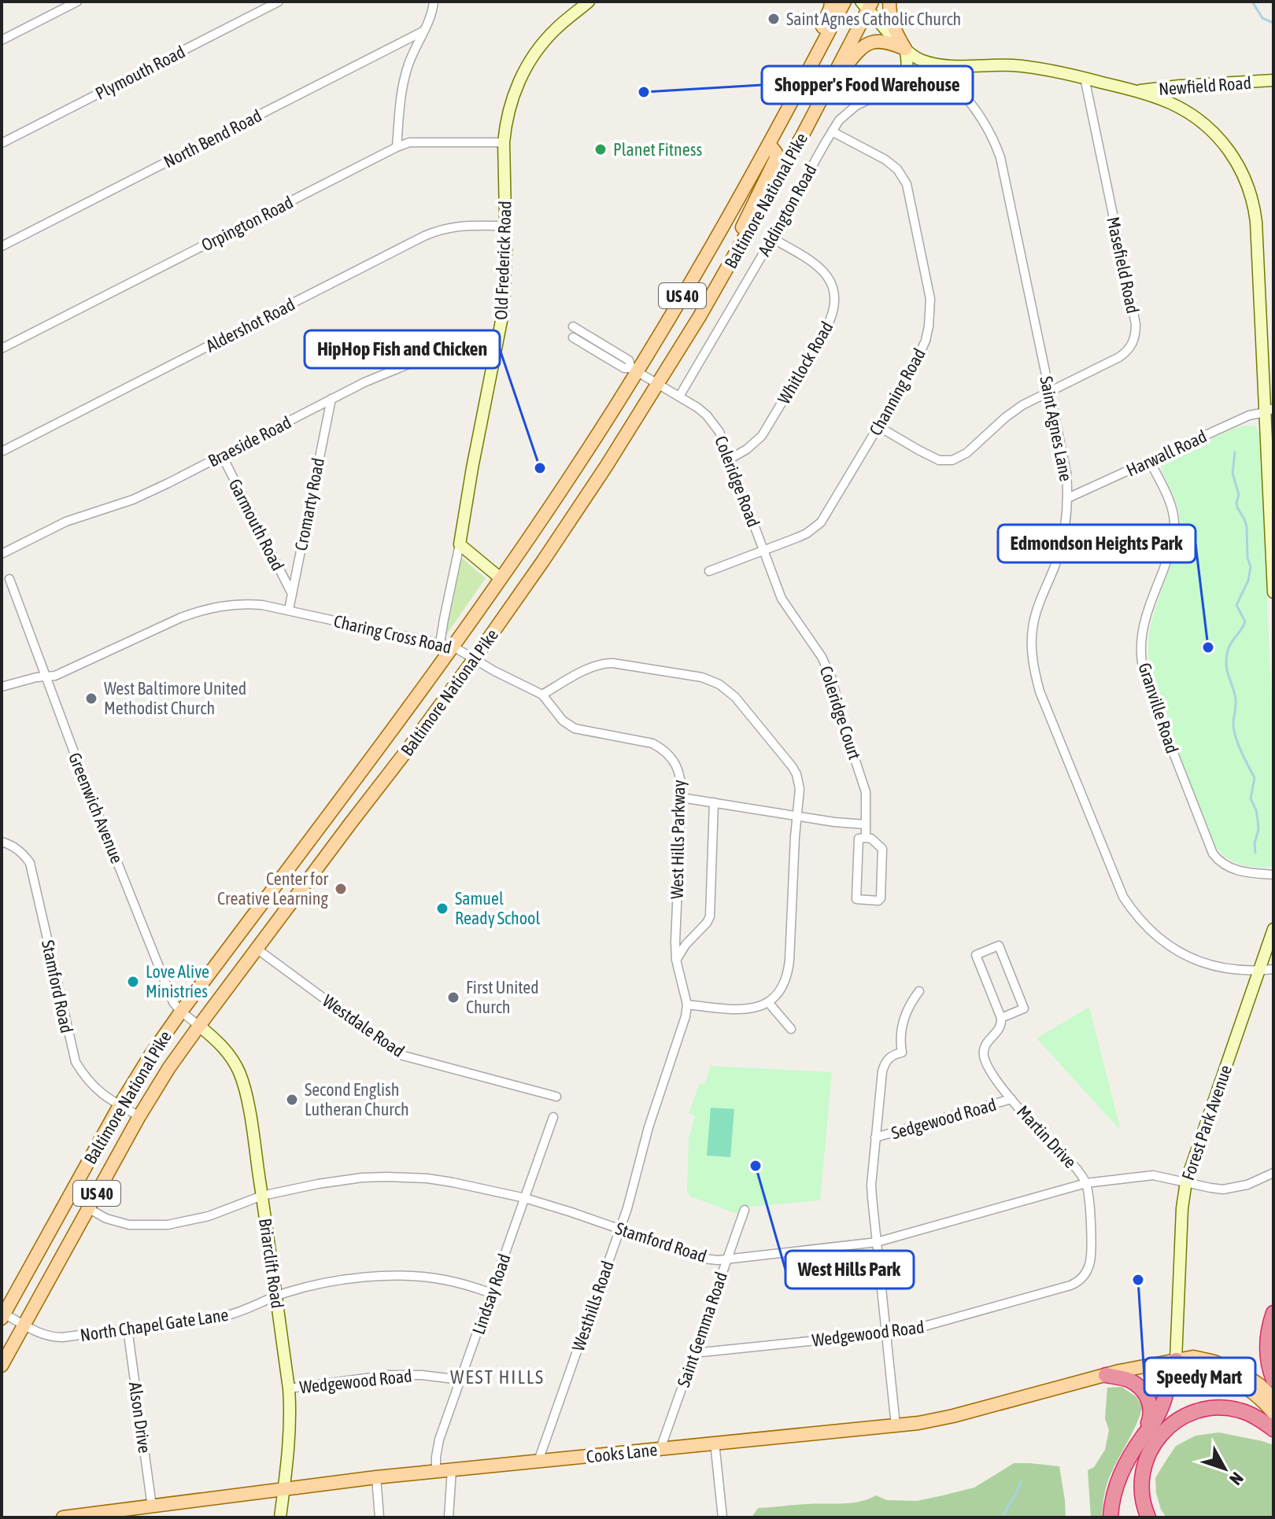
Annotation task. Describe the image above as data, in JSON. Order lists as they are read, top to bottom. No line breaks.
{"streets":{"main road":["Baltimore National Pike","US 40","Cooks Lane"],"street":["Plymouth Road","Newfield Road","North Bend Road","Addington Road","Orpington Road","Old Frederick Road","Masefield Road","Aldershot Road","Whitlock Road","Channing Road","Saint Agnes Lane","Braeside Road","Harwall Road","Coleridge Road","Cromarty Road","Garmouth Road","Charing Cross Road","Granville Road","Coleridge Court","Greenwich Avenue","West Hills Parkway","Stamford Road","Westdale Road","Sedgewood Road","Forest Park Avenue","Martin Drive","Briarclift Road","Lindsay Road","Westhills Road","North Chapel Gate Lane","Saint Gemma Road","Wedgewood Road","Alson Drive"]},"crossings":[["Baltimore National Pike","Old Frederick Road"],["Baltimore National Pike","Saint Agnes Lane"],["Baltimore National Pike","Coleridge Road"],["Baltimore National Pike","Charing Cross Road"],["Baltimore National Pike","Greenwich Avenue"],["Baltimore National Pike","Stamford Road"],["Baltimore National Pike","Westdale Road"],["Baltimore National Pike","Briarclift Road"],["Baltimore National Pike","North Chapel Gate Lane"],["Addington Road","Whitlock Road"],["Addington Road","Channing Road"],["Addington Road","Saint Agnes Lane"],["Addington Road","Coleridge Road"],["Orpington Road","Old Frederick Road"],["Old Frederick Road","Aldershot Road"],["Old Frederick Road","Braeside Road"],["Old Frederick Road","Charing Cross Road"],["Masefield Road","Channing Road"],["Masefield Road","Saint Agnes Lane"],["Whitlock Road","Coleridge Road"],["Channing Road","Coleridge Road"],["Saint Agnes Lane","Harwall Road"],["Saint Agnes Lane","Forest Park Avenue"],["Braeside Road","Cromarty Road"],["Braeside Road","Garmouth Road"],["Harwall Road","Granville Road"],["Coleridge Road","Coleridge Court"],["Cromarty Road","Garmouth Road"],["Cromarty Road","Charing Cross Road"],["Charing Cross Road","Greenwich Avenue"],["Charing Cross Road","West Hills Parkway"],["Greenwich Avenue","Briarclift Road"],["West Hills Parkway","Westhills Road"],["Stamford Road","Forest Park Avenue"],["Stamford Road","Martin Drive"],["Stamford Road","Briarclift Road"],["Stamford Road","Lindsay Road"],["Stamford Road","Westhills Road"],["Stamford Road","Saint Gemma Road"],["Sedgewood Road","Martin Drive"],["Forest Park Avenue","Cooks Lane"],["Martin Drive","Wedgewood Road"],["Briarclift Road","North Chapel Gate Lane"],["Briarclift Road","Wedgewood Road"],["Briarclift Road","Cooks Lane"],["Lindsay Road","North Chapel Gate Lane"],["Lindsay Road","Wedgewood Road"],["Lindsay Road","Cooks Lane"],["Westhills Road","Cooks Lane"],["North Chapel Gate Lane","Alson Drive"],["Saint Gemma Road","Wedgewood Road"],["Saint Gemma Road","Cooks Lane"],["Alson Drive","Cooks Lane"]],"districts":["WEST HILLS"],"places":["Saint Agnes Catholic Church","Shopper's Food Warehouse","Planet Fitness","HipHop Fish and Chicken","Edmondson Heights Park","West Baltimore United Methodist Church","Center for Creative Learning","Samuel Ready School","Love Alive Ministries","First United Church","Second English Lutheran Church","West Hills Park","Speedy Mart"],"north":"bottom right"}
